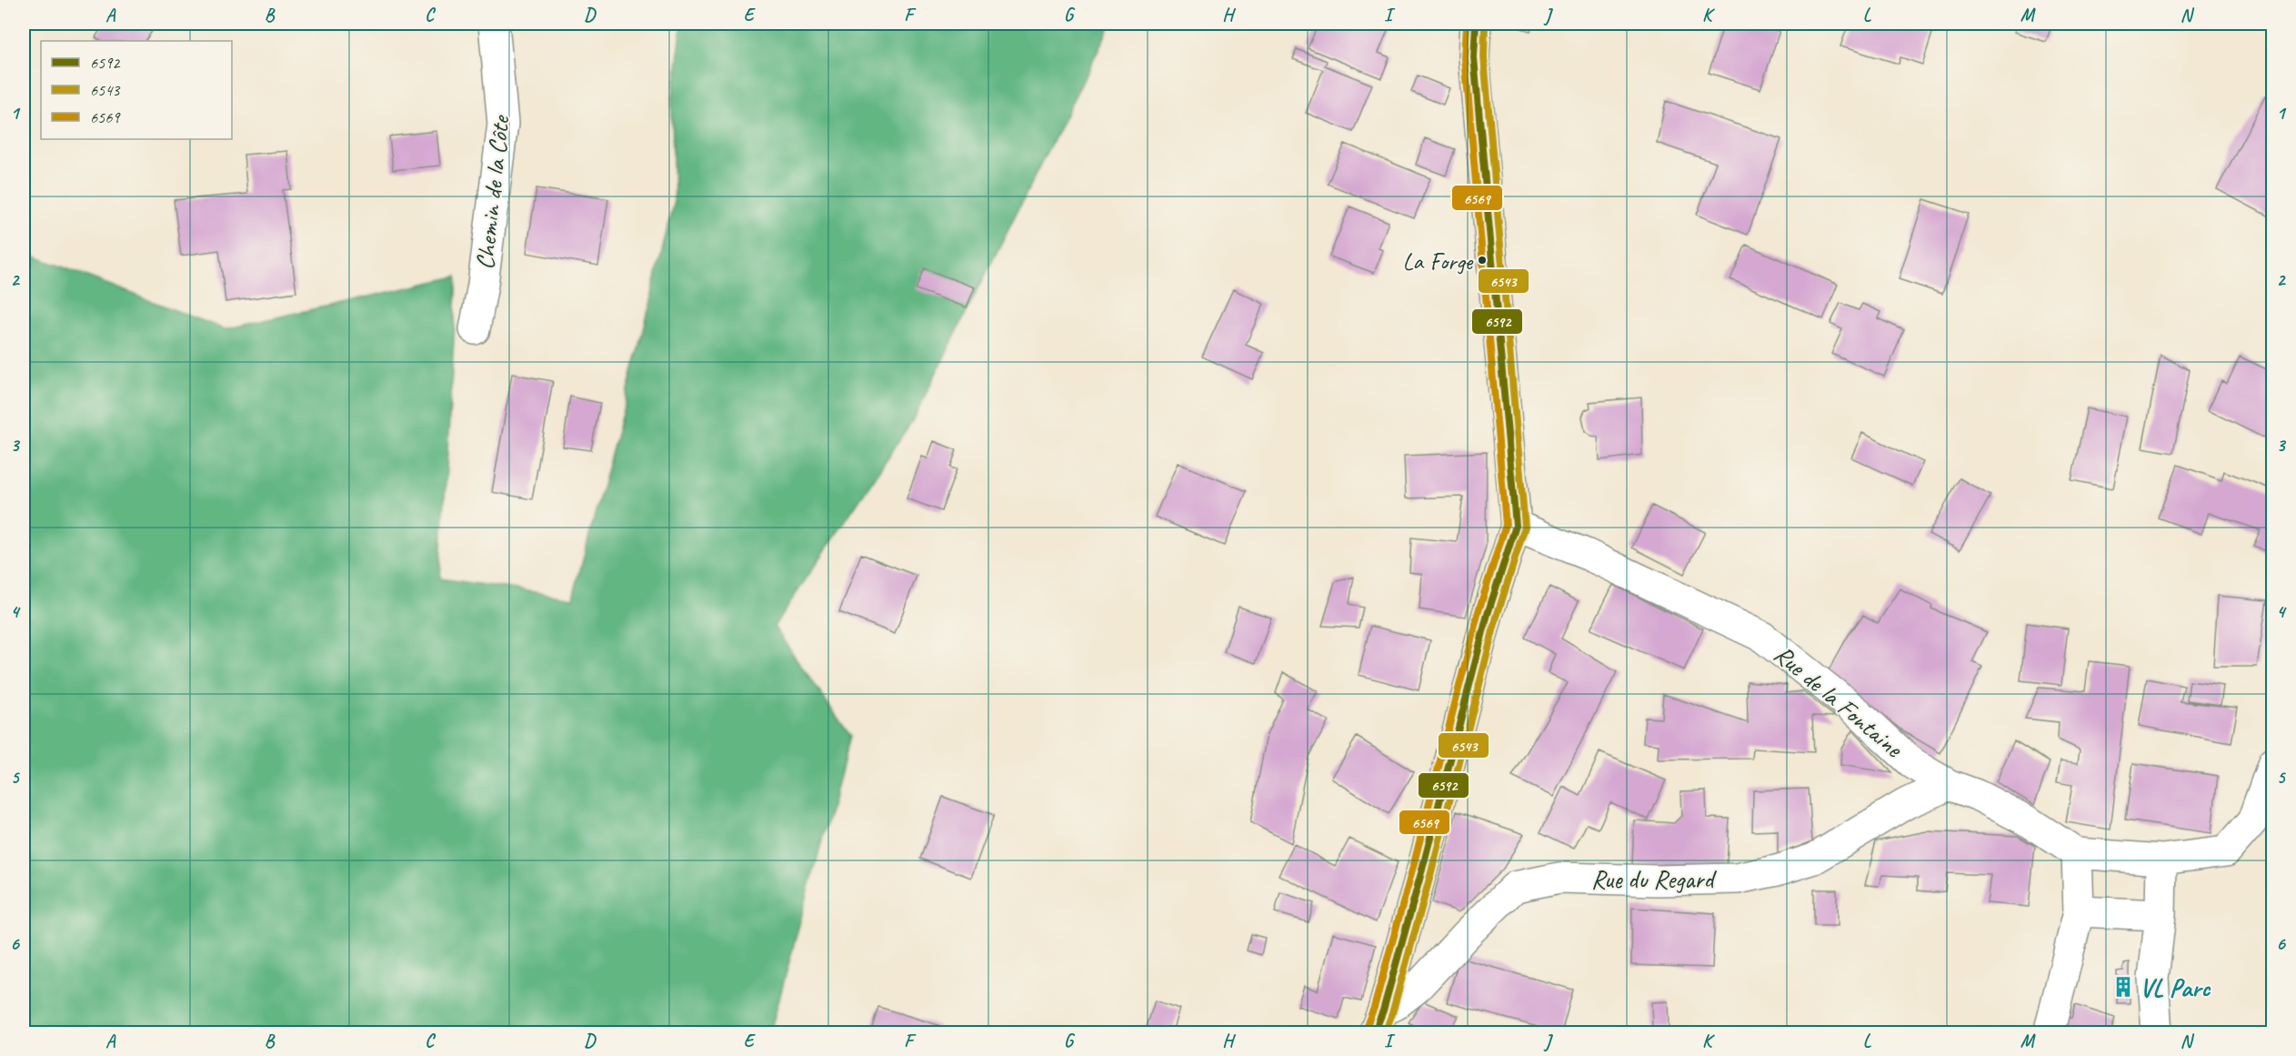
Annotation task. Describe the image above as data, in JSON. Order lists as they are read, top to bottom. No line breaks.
{"streets":{"street":["Chemin de la Côte","Rue de la Fontaine","Rue du Regard"]},"crossings":[["Rue de la Fontaine","Rue du Regard"]],"places":{"other":["La Forge"],"building":["VL Parc"]},"lines":["transit line 6592","transit line 6569","transit line 6543"],"legend":["6592","6543","6569"],"grid":{"columns":["A","B","C","D","E","F","G","H","I","J","K","L","M","N"],"rows":["1","2","3","4","5","6"]}}
